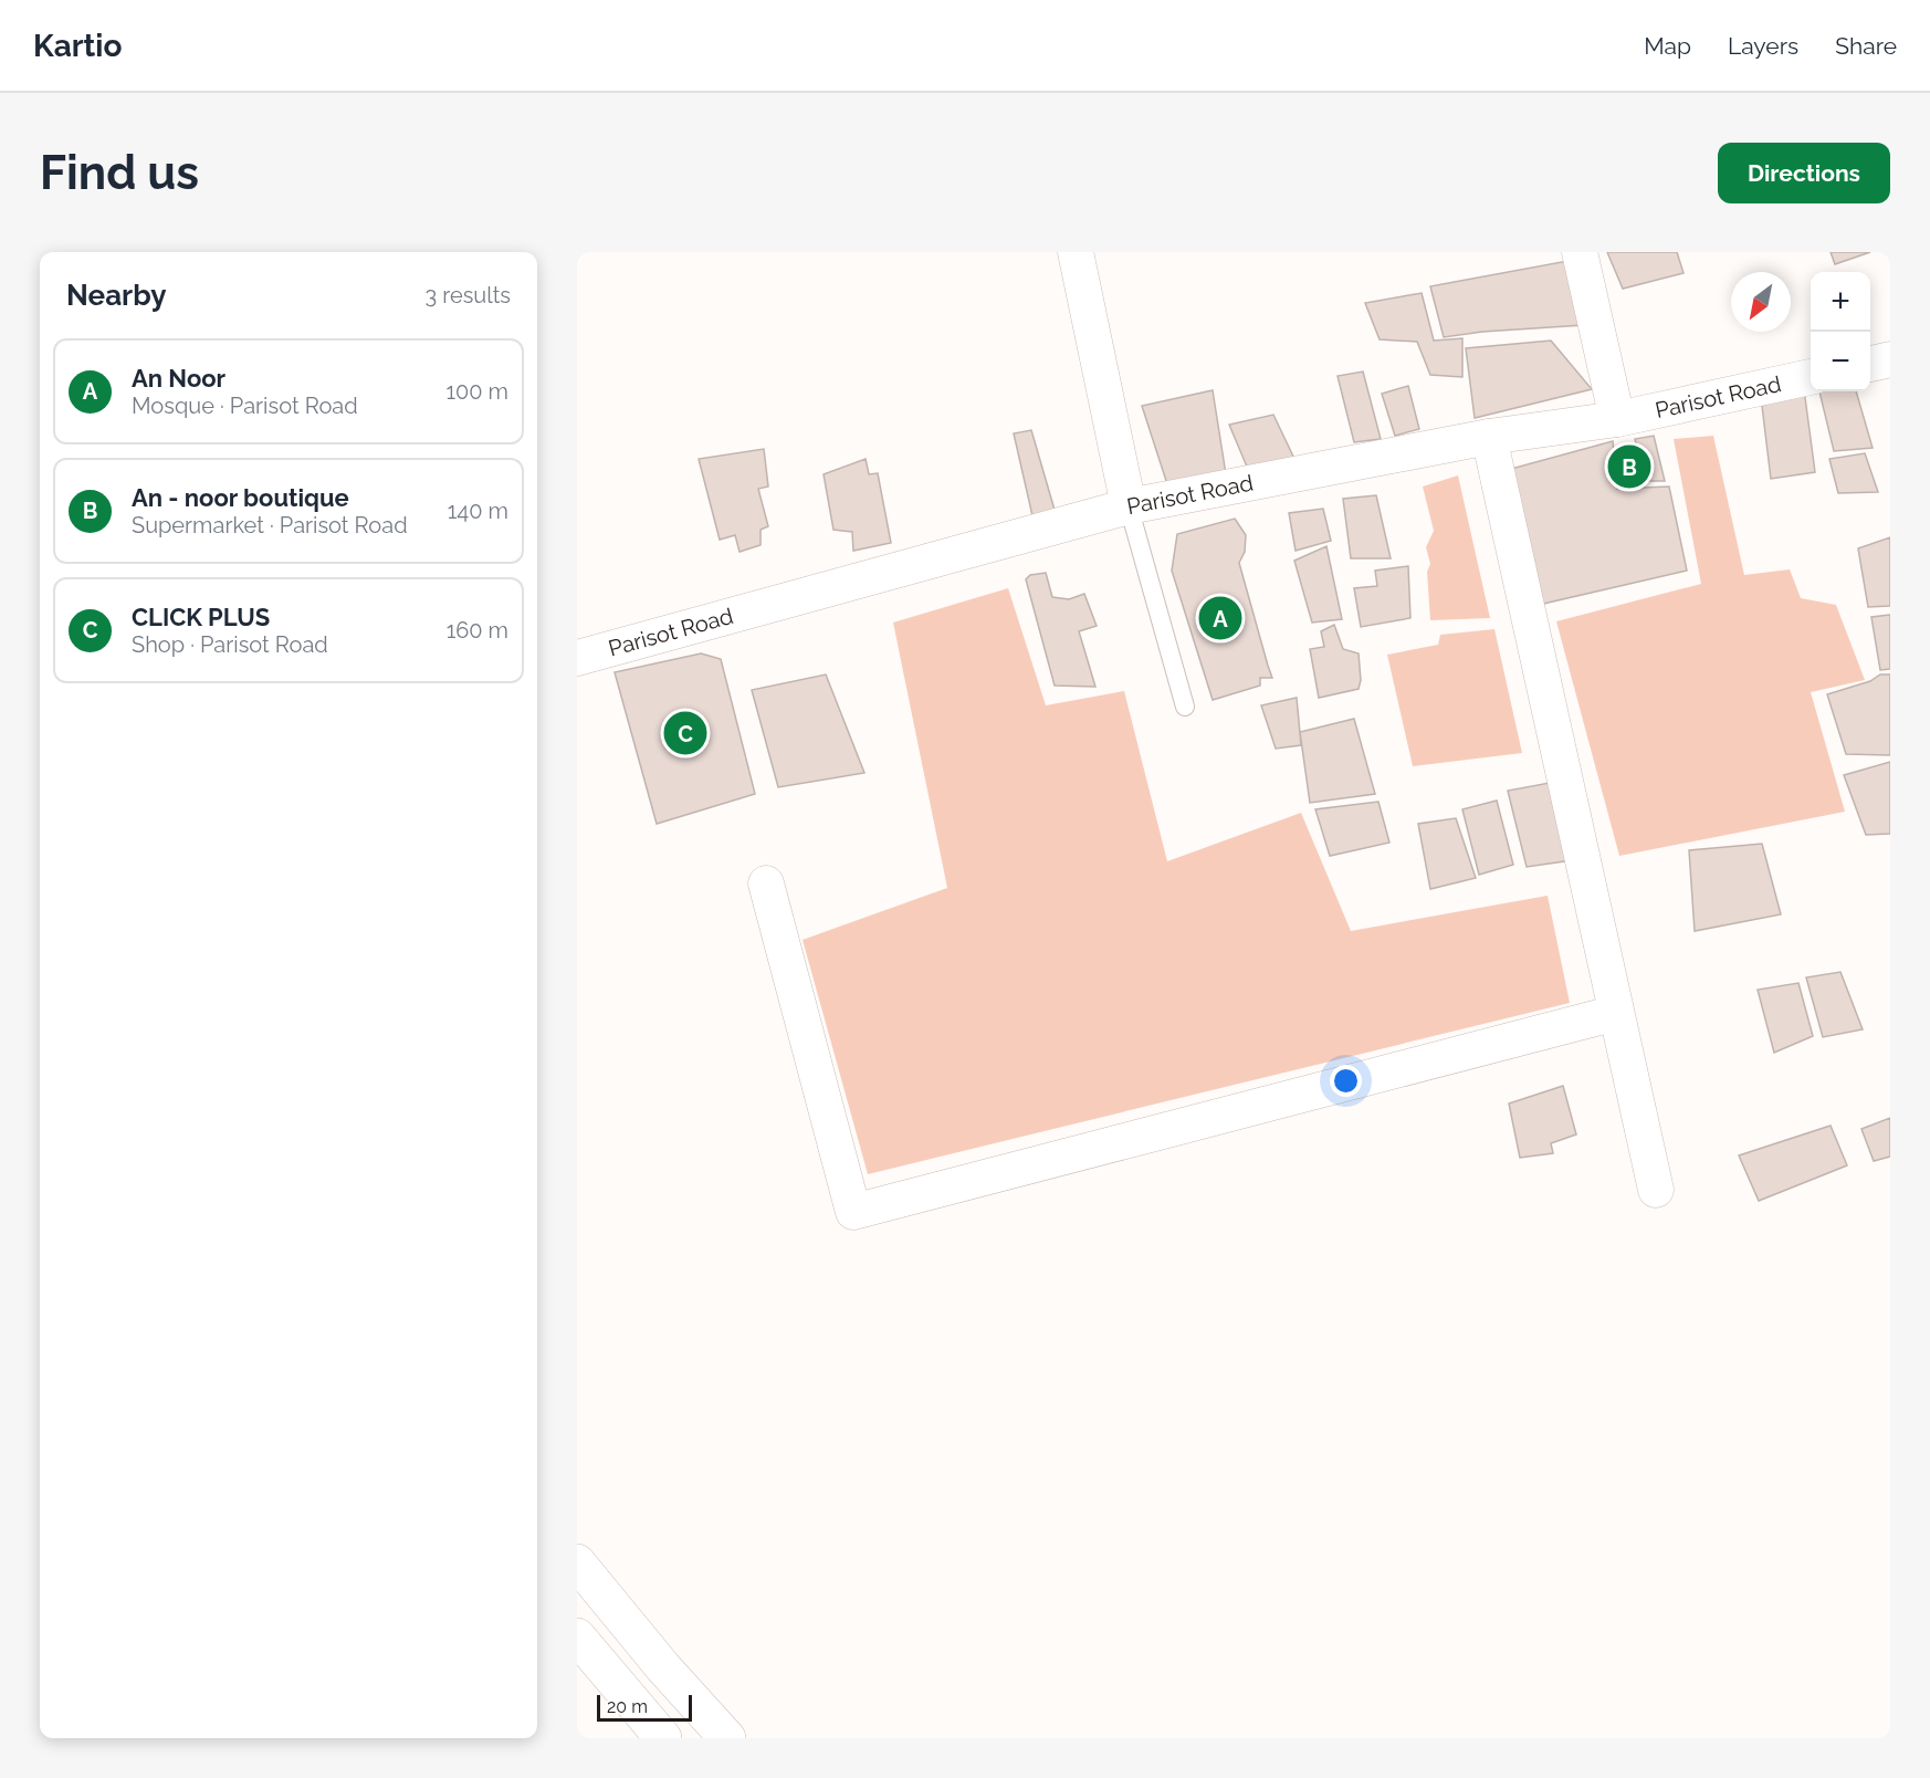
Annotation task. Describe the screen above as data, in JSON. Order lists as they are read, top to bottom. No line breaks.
{"streets":{"street":["Parisot Road"]},"scale_bar":"20 m","north":"bottom left","page":{"header":"Kartio","nav":["Map","Layers","Share"],"buttons":"Directions","title":"Find us","heading":["Nearby","3 results"],"map_buttons":["+","−"],"list":[{"mark":"A","name":"An Noor","note":"Mosque · Parisot Road","value":"100 m"},{"mark":"B","name":"An - noor boutique","note":"Supermarket · Parisot Road","value":"140 m"},{"mark":"C","name":"CLICK PLUS","note":"Shop · Parisot Road","value":"160 m"}],"pins":["B","A","C"],"scale":"20 m"}}
